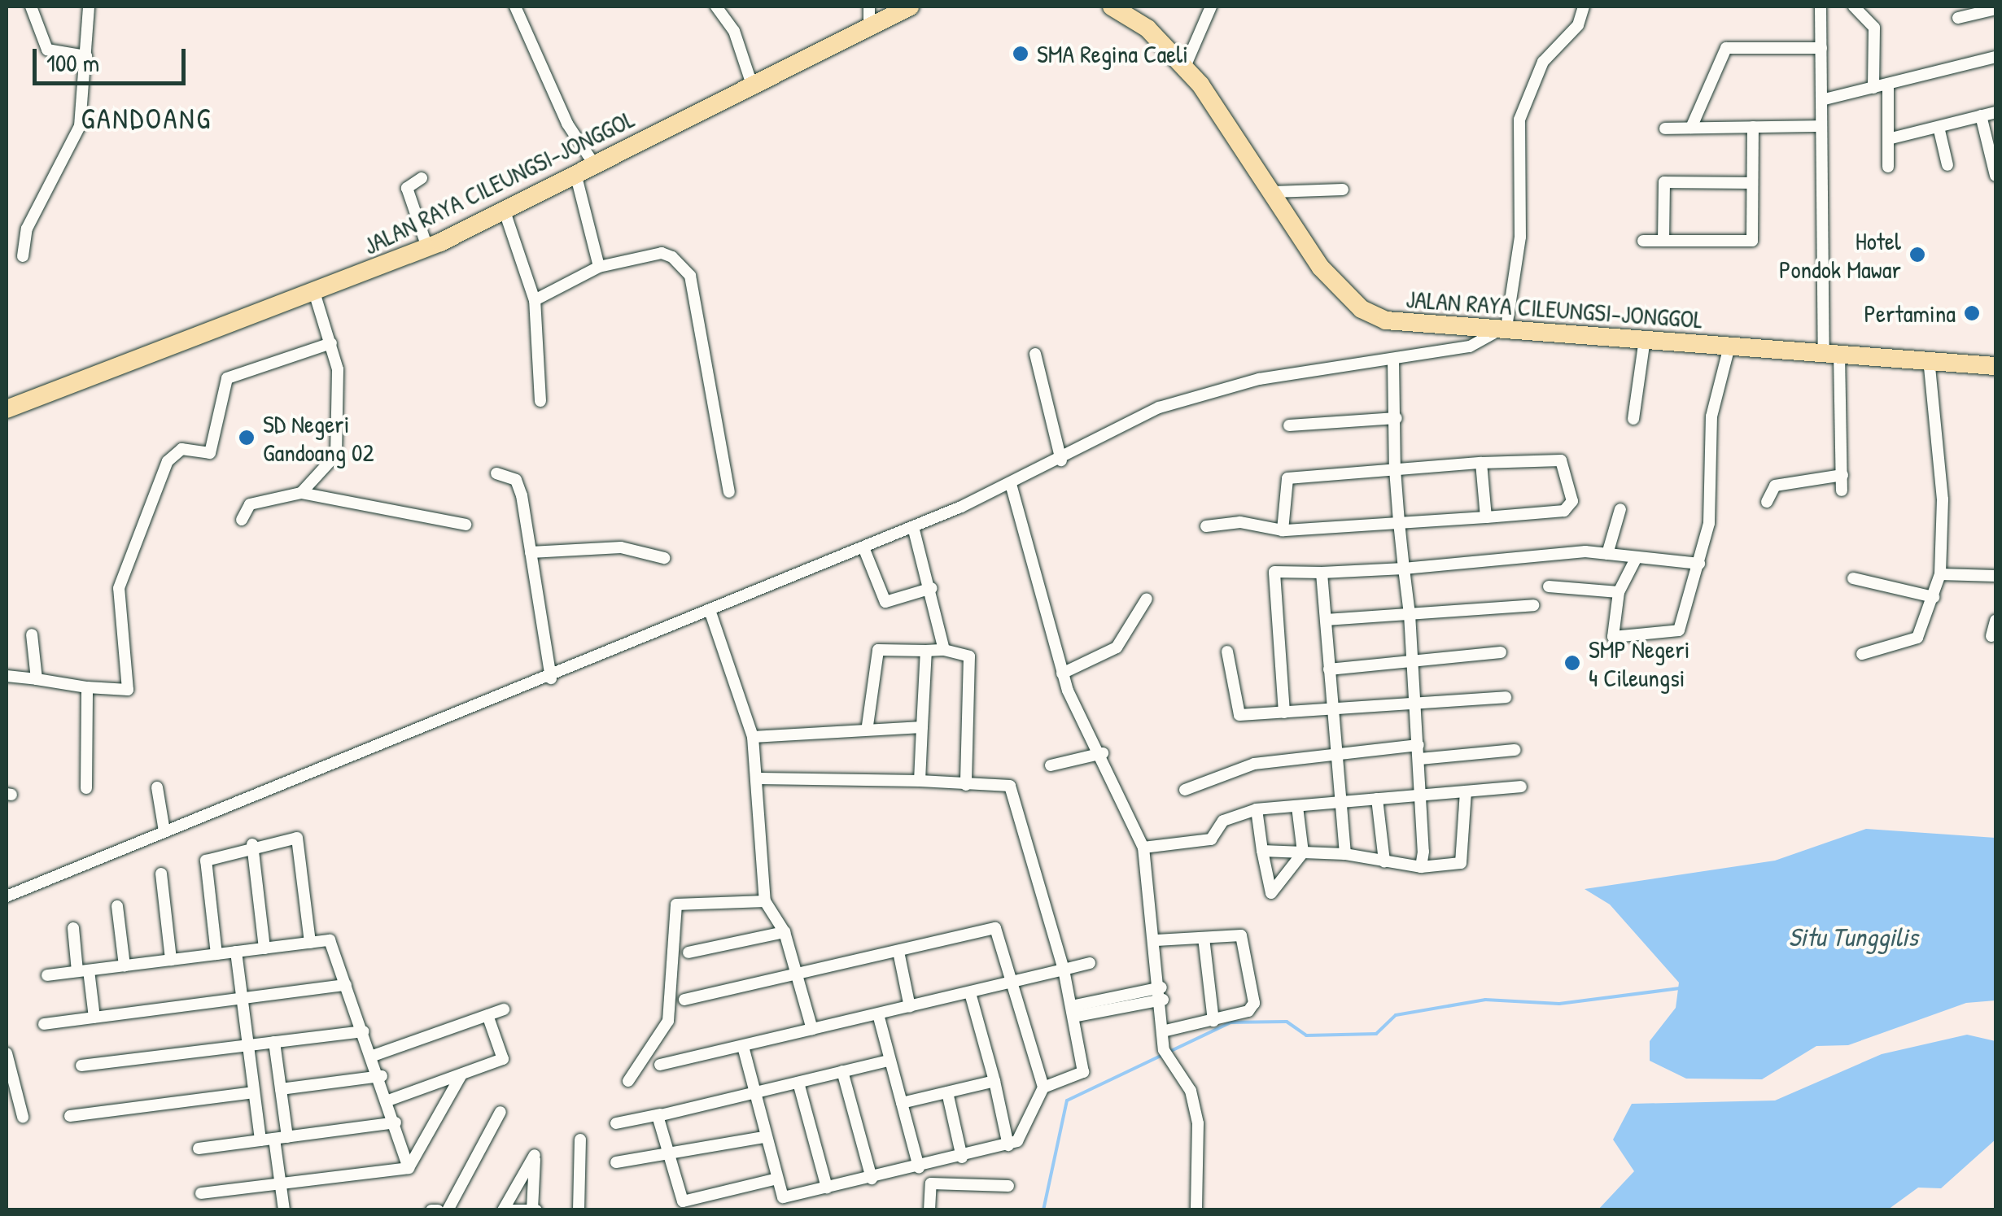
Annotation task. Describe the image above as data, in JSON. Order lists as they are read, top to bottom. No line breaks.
{"streets":{"main road":["JALAN RAYA CILEUNGSI-JONGGOL"]},"districts":["GANDOANG"],"water":["Situ Tunggilis"],"places":["SMA Regina Caeli","Hotel Pondok Mawar","Pertamina","SD Negeri Gandoang 02","SMP Negeri 4 Cileungsi"],"scale_bar":"100 m"}
